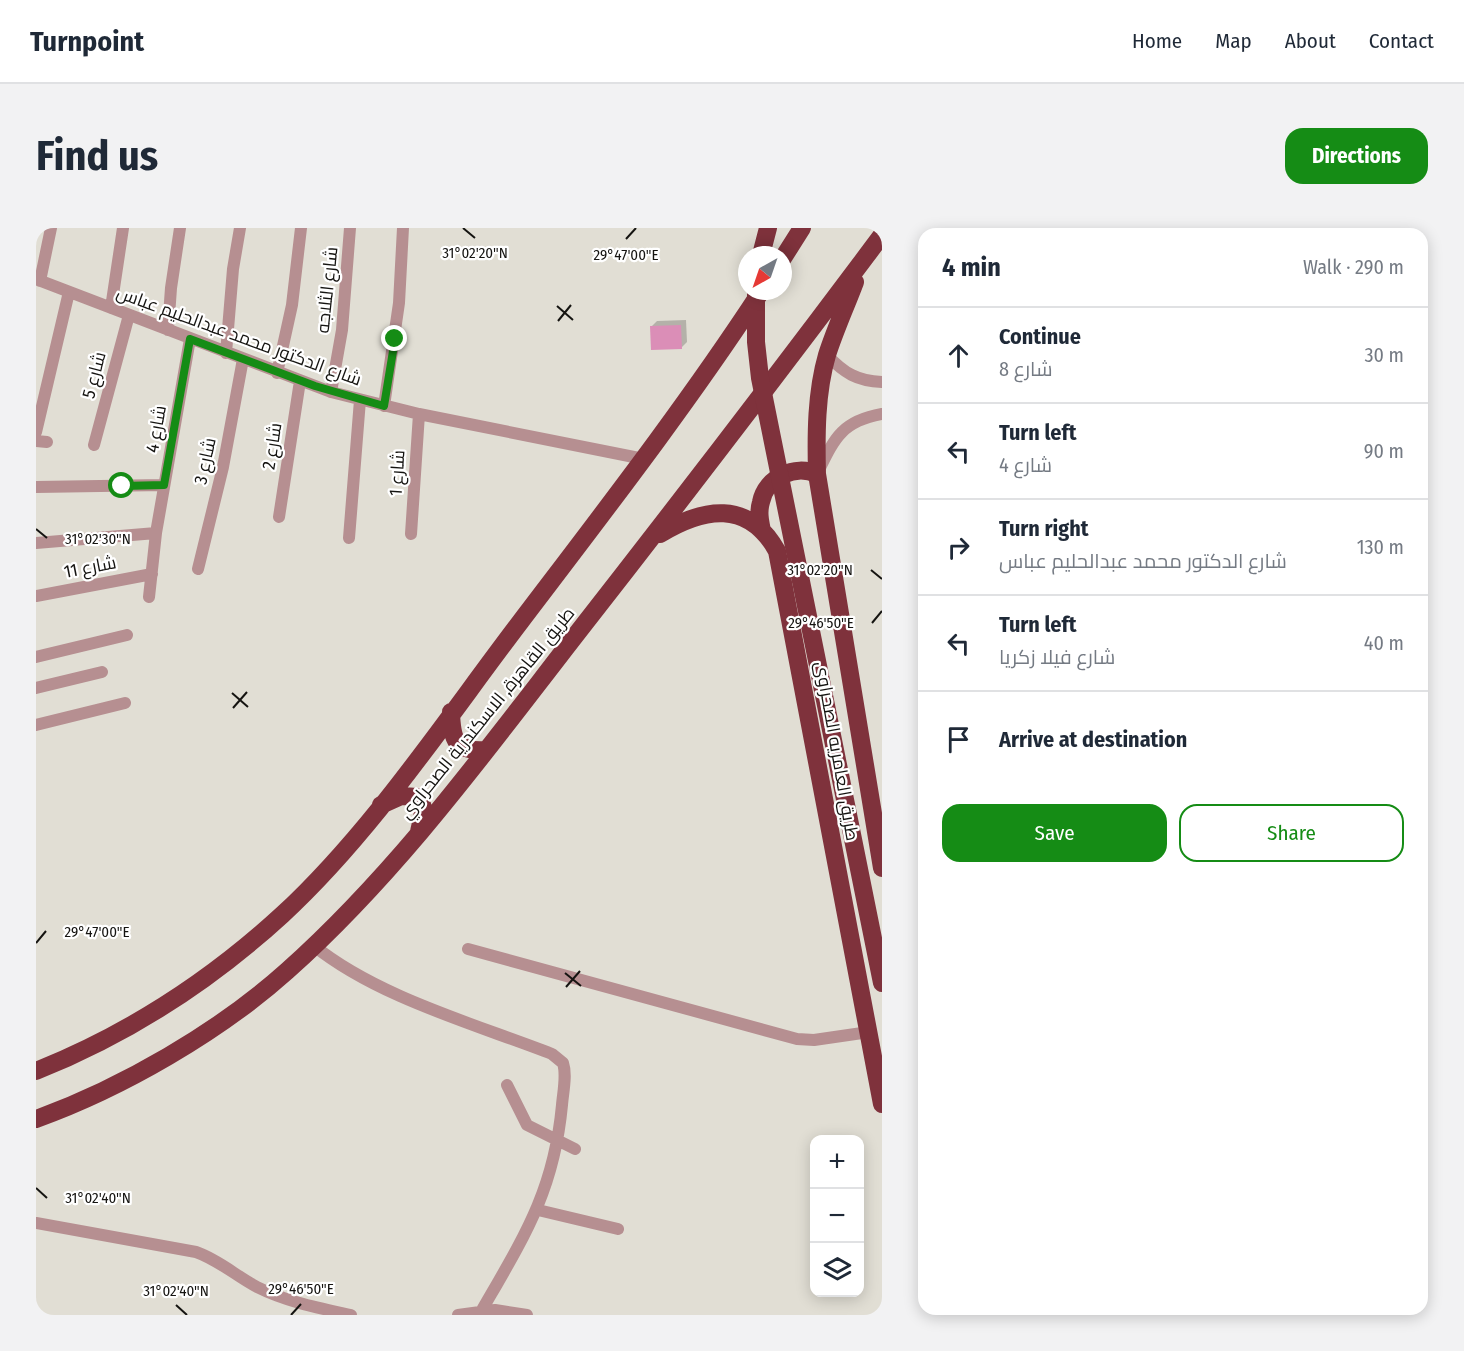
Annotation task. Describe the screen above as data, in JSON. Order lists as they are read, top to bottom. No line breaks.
{"streets":{"highway":["طريق القاهرة, الاسكندرية الصحراوي","طريق العامريه الصحراوى"],"street":["شارع الثلاجه","شارع الدكتور محمد عبدالحليم عباس","شارع 5","شارع 4","شارع 2","شارع 3","شارع 1","شارع 11"]},"crossings":[["شارع الثلاجه","شارع الدكتور محمد عبدالحليم عباس"],["شارع الدكتور محمد عبدالحليم عباس","شارع 5"],["شارع الدكتور محمد عبدالحليم عباس","شارع 4"],["شارع الدكتور محمد عبدالحليم عباس","شارع 2"],["شارع الدكتور محمد عبدالحليم عباس","شارع 3"],["شارع الدكتور محمد عبدالحليم عباس","شارع 1"],["شارع الدكتور محمد عبدالحليم عباس","طريق القاهرة, الاسكندرية الصحراوي"],["شارع 4","شارع 11"],["طريق القاهرة, الاسكندرية الصحراوي","طريق العامريه الصحراوى"]],"north":"bottom left","page":{"header":"Turnpoint","nav":["Home","Map","About","Contact"],"buttons":["Directions",["Save","Share"]],"title":"Find us","heading":["4 min","Walk · 290 m"],"list":[["Continue","شارع 8","30 m"],["Turn left","شارع 4","90 m"],["Turn right","شارع الدكتور محمد عبدالحليم عباس","130 m"],["Turn left","شارع فيلا زكريا","40 m"],"Arrive at destination"],"map_buttons":["+","−"]},"coordinates":["31°02'20\"N","29°47'00\"E","31°02'30\"N","29°46'50\"E","31°02'40\"N"]}
